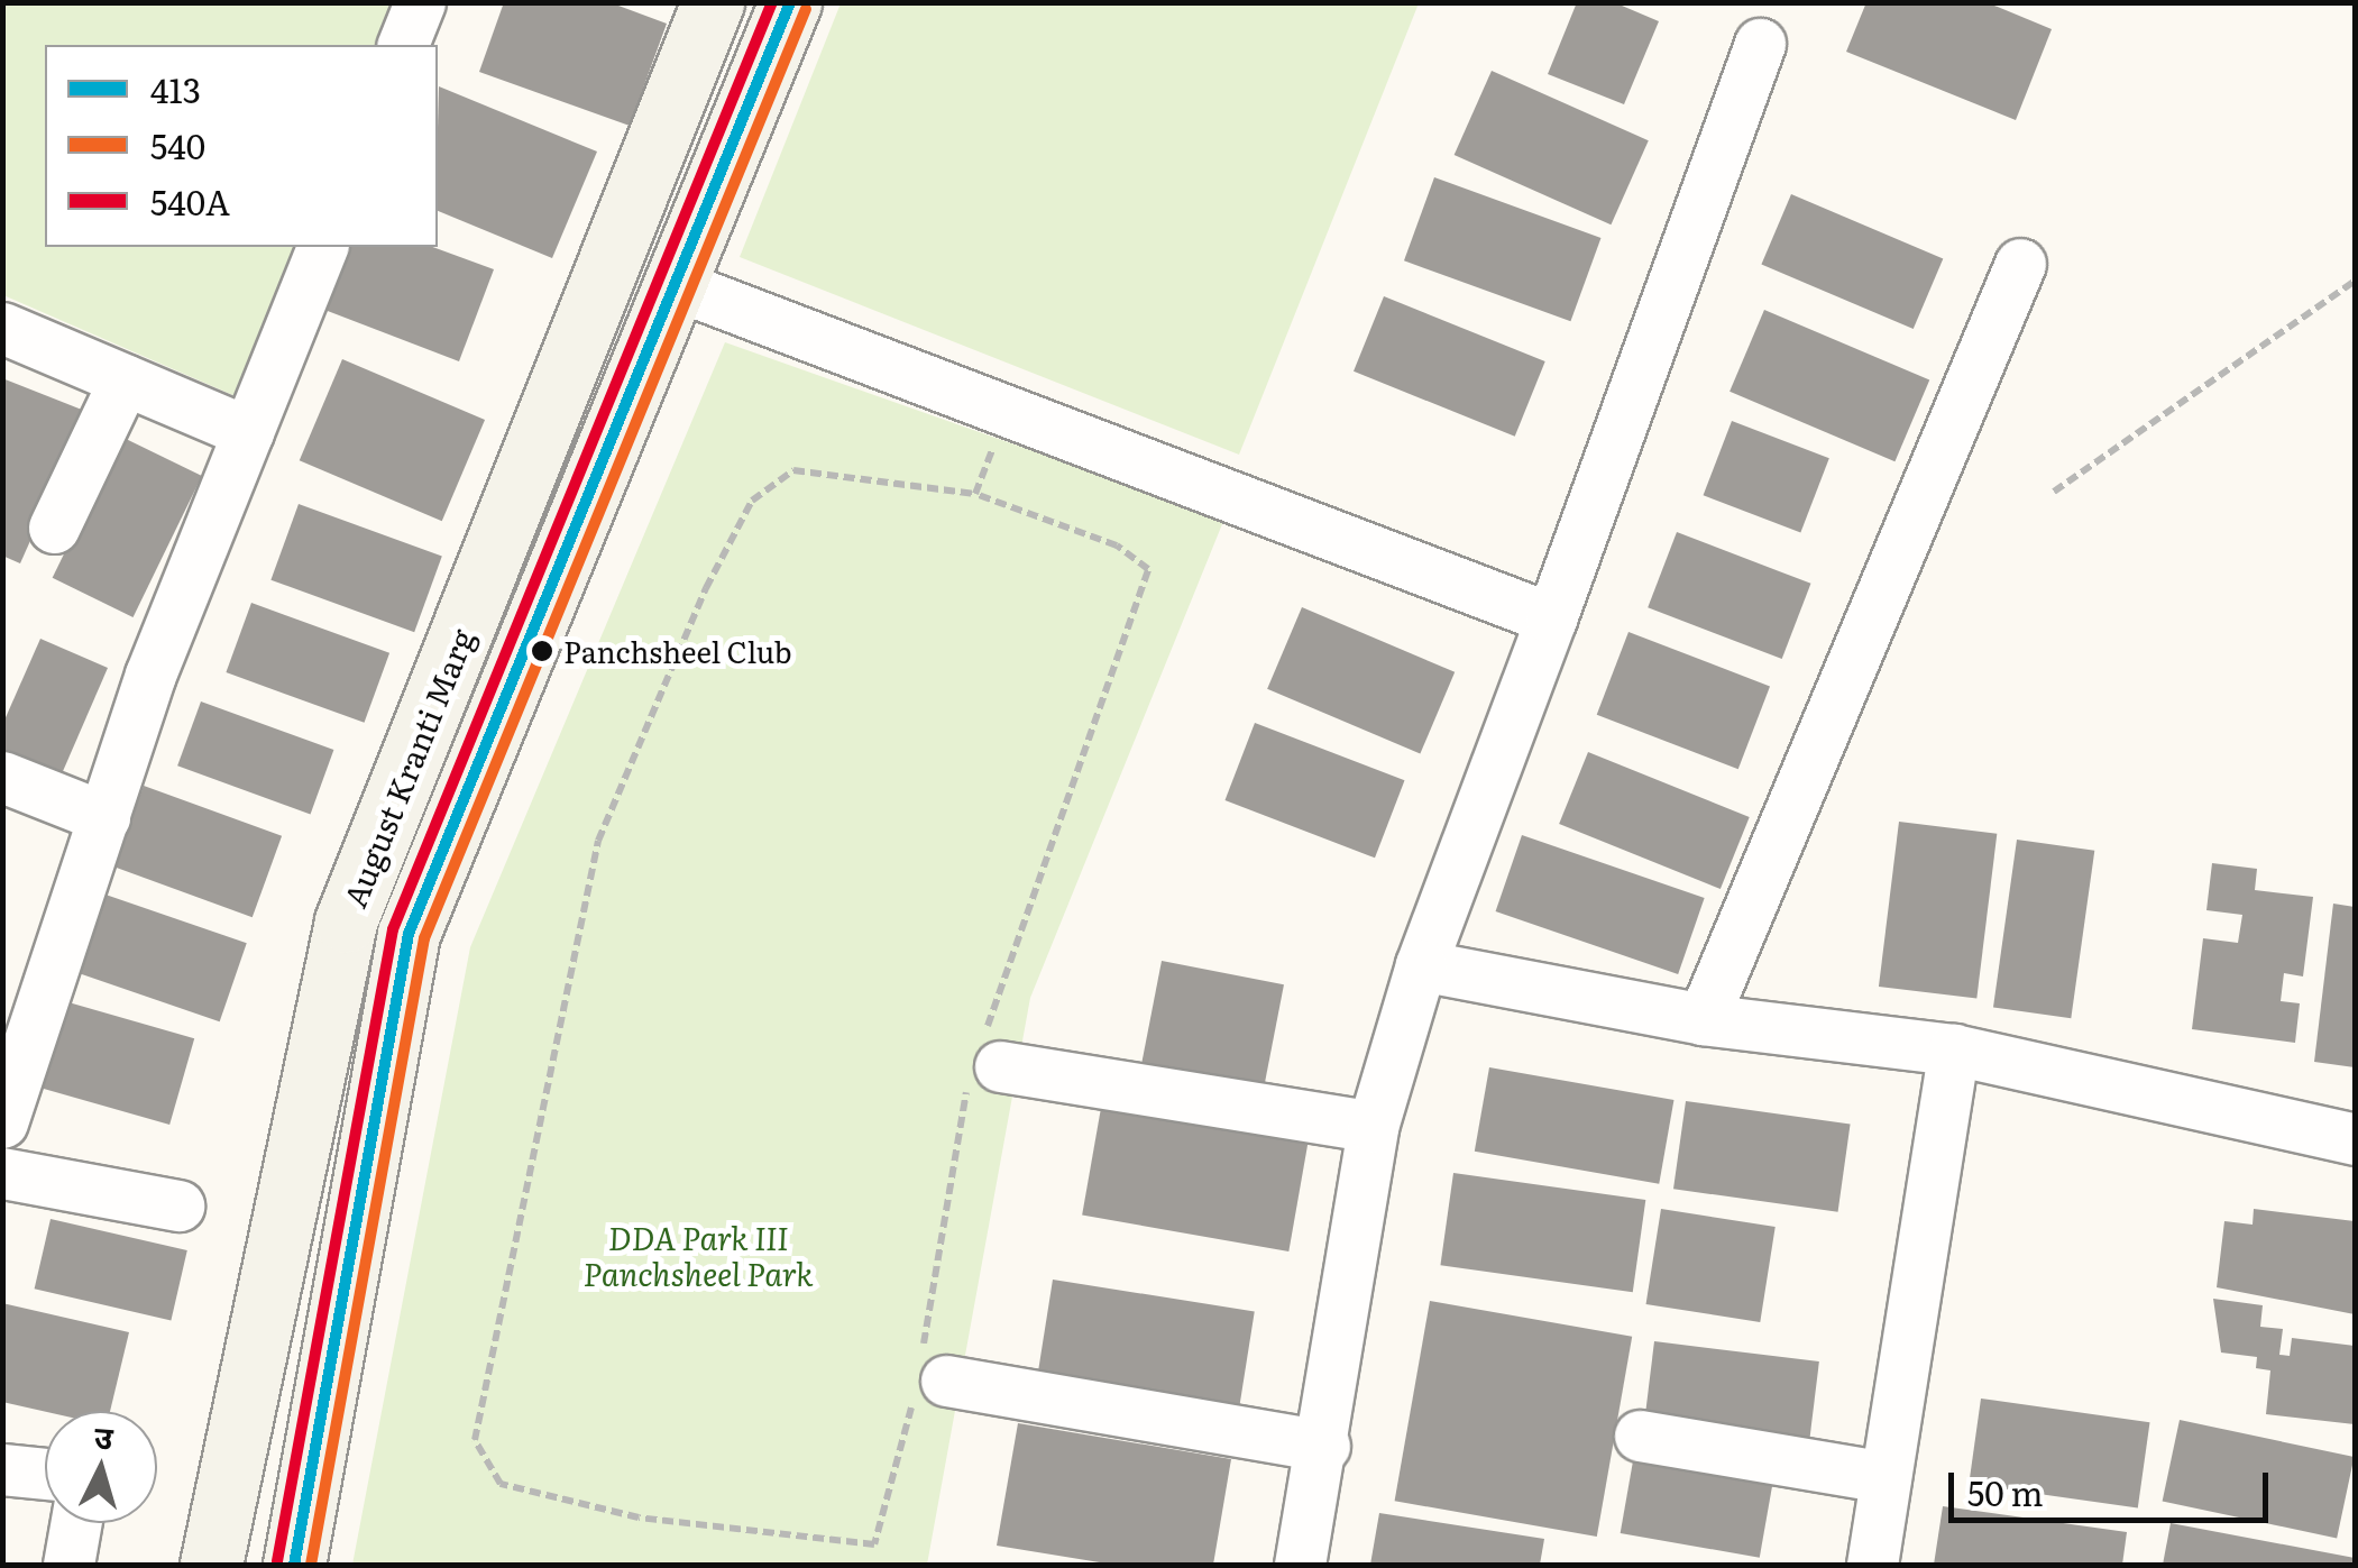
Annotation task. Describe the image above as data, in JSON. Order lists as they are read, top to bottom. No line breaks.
{"streets":{"main road":["August Kranti Marg"]},"parks":["DDA Park III Panchsheel Park"],"places":["Panchsheel Club"],"lines":["transit line 413","transit line 540A","transit line 540"],"legend":["413","540","540A"],"scale_bar":"50 m","north":"top"}
